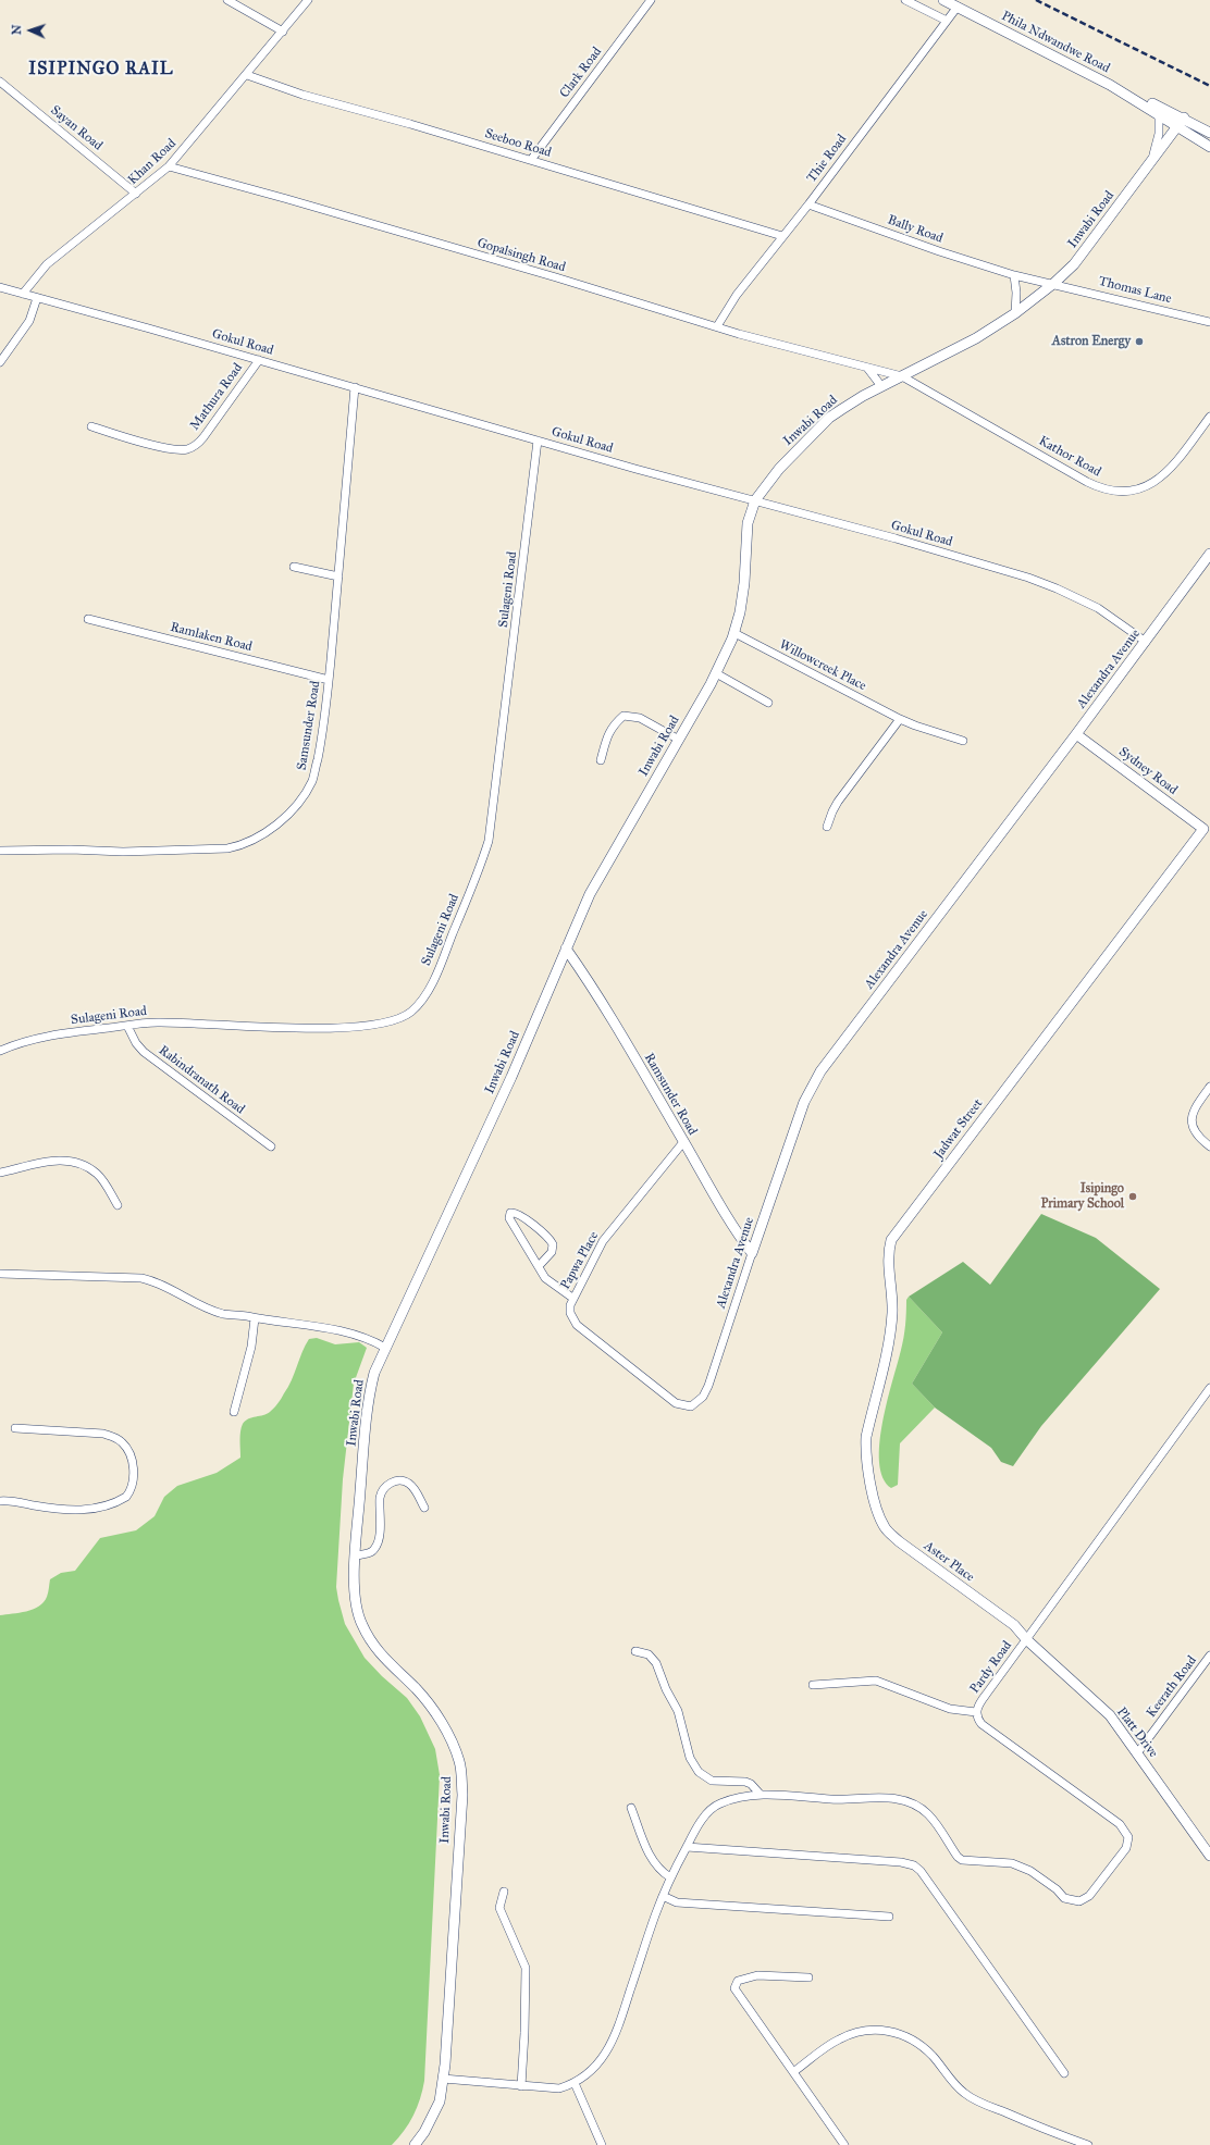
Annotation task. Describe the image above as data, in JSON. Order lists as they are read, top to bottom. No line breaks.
{"streets":{"street":["Phila Ndwandwe Road","Clark Road","Sayan Road","Seeboo Road","Thie Road","Khan Road","Inwabi Road","Bally Road","Gopalsingh Road","Thomas Lane","Gokul Road","Mathura Road","Kathor Road","Sulageni Road","Ramlaken Road","Willowcreek Place","Alexandra Avenue","Samsunder Road","Sydney Road","Rabindranath Road","Ramsunder Road","Jadwat Street","Papwa Place","Aster Place","Pardy Road","Keerath Road","Platt Drive"]},"crossings":[["Phila Ndwandwe Road","Thie Road"],["Phila Ndwandwe Road","Inwabi Road"],["Clark Road","Seeboo Road"],["Sayan Road","Khan Road"],["Seeboo Road","Thie Road"],["Seeboo Road","Khan Road"],["Thie Road","Bally Road"],["Thie Road","Gopalsingh Road"],["Khan Road","Gopalsingh Road"],["Khan Road","Gokul Road"],["Inwabi Road","Bally Road"],["Inwabi Road","Gopalsingh Road"],["Inwabi Road","Thomas Lane"],["Inwabi Road","Gokul Road"],["Inwabi Road","Kathor Road"],["Inwabi Road","Willowcreek Place"],["Inwabi Road","Ramsunder Road"],["Bally Road","Thomas Lane"],["Gopalsingh Road","Kathor Road"],["Gokul Road","Mathura Road"],["Gokul Road","Sulageni Road"],["Gokul Road","Alexandra Avenue"],["Gokul Road","Samsunder Road"],["Sulageni Road","Rabindranath Road"],["Ramlaken Road","Samsunder Road"],["Alexandra Avenue","Sydney Road"],["Alexandra Avenue","Ramsunder Road"],["Alexandra Avenue","Papwa Place"],["Sydney Road","Jadwat Street"],["Ramsunder Road","Papwa Place"],["Jadwat Street","Aster Place"],["Aster Place","Pardy Road"],["Aster Place","Platt Drive"],["Pardy Road","Platt Drive"],["Keerath Road","Platt Drive"]],"districts":["ISIPINGO RAIL"],"places":["Astron Energy","Isipingo Primary School"],"north":"left"}
